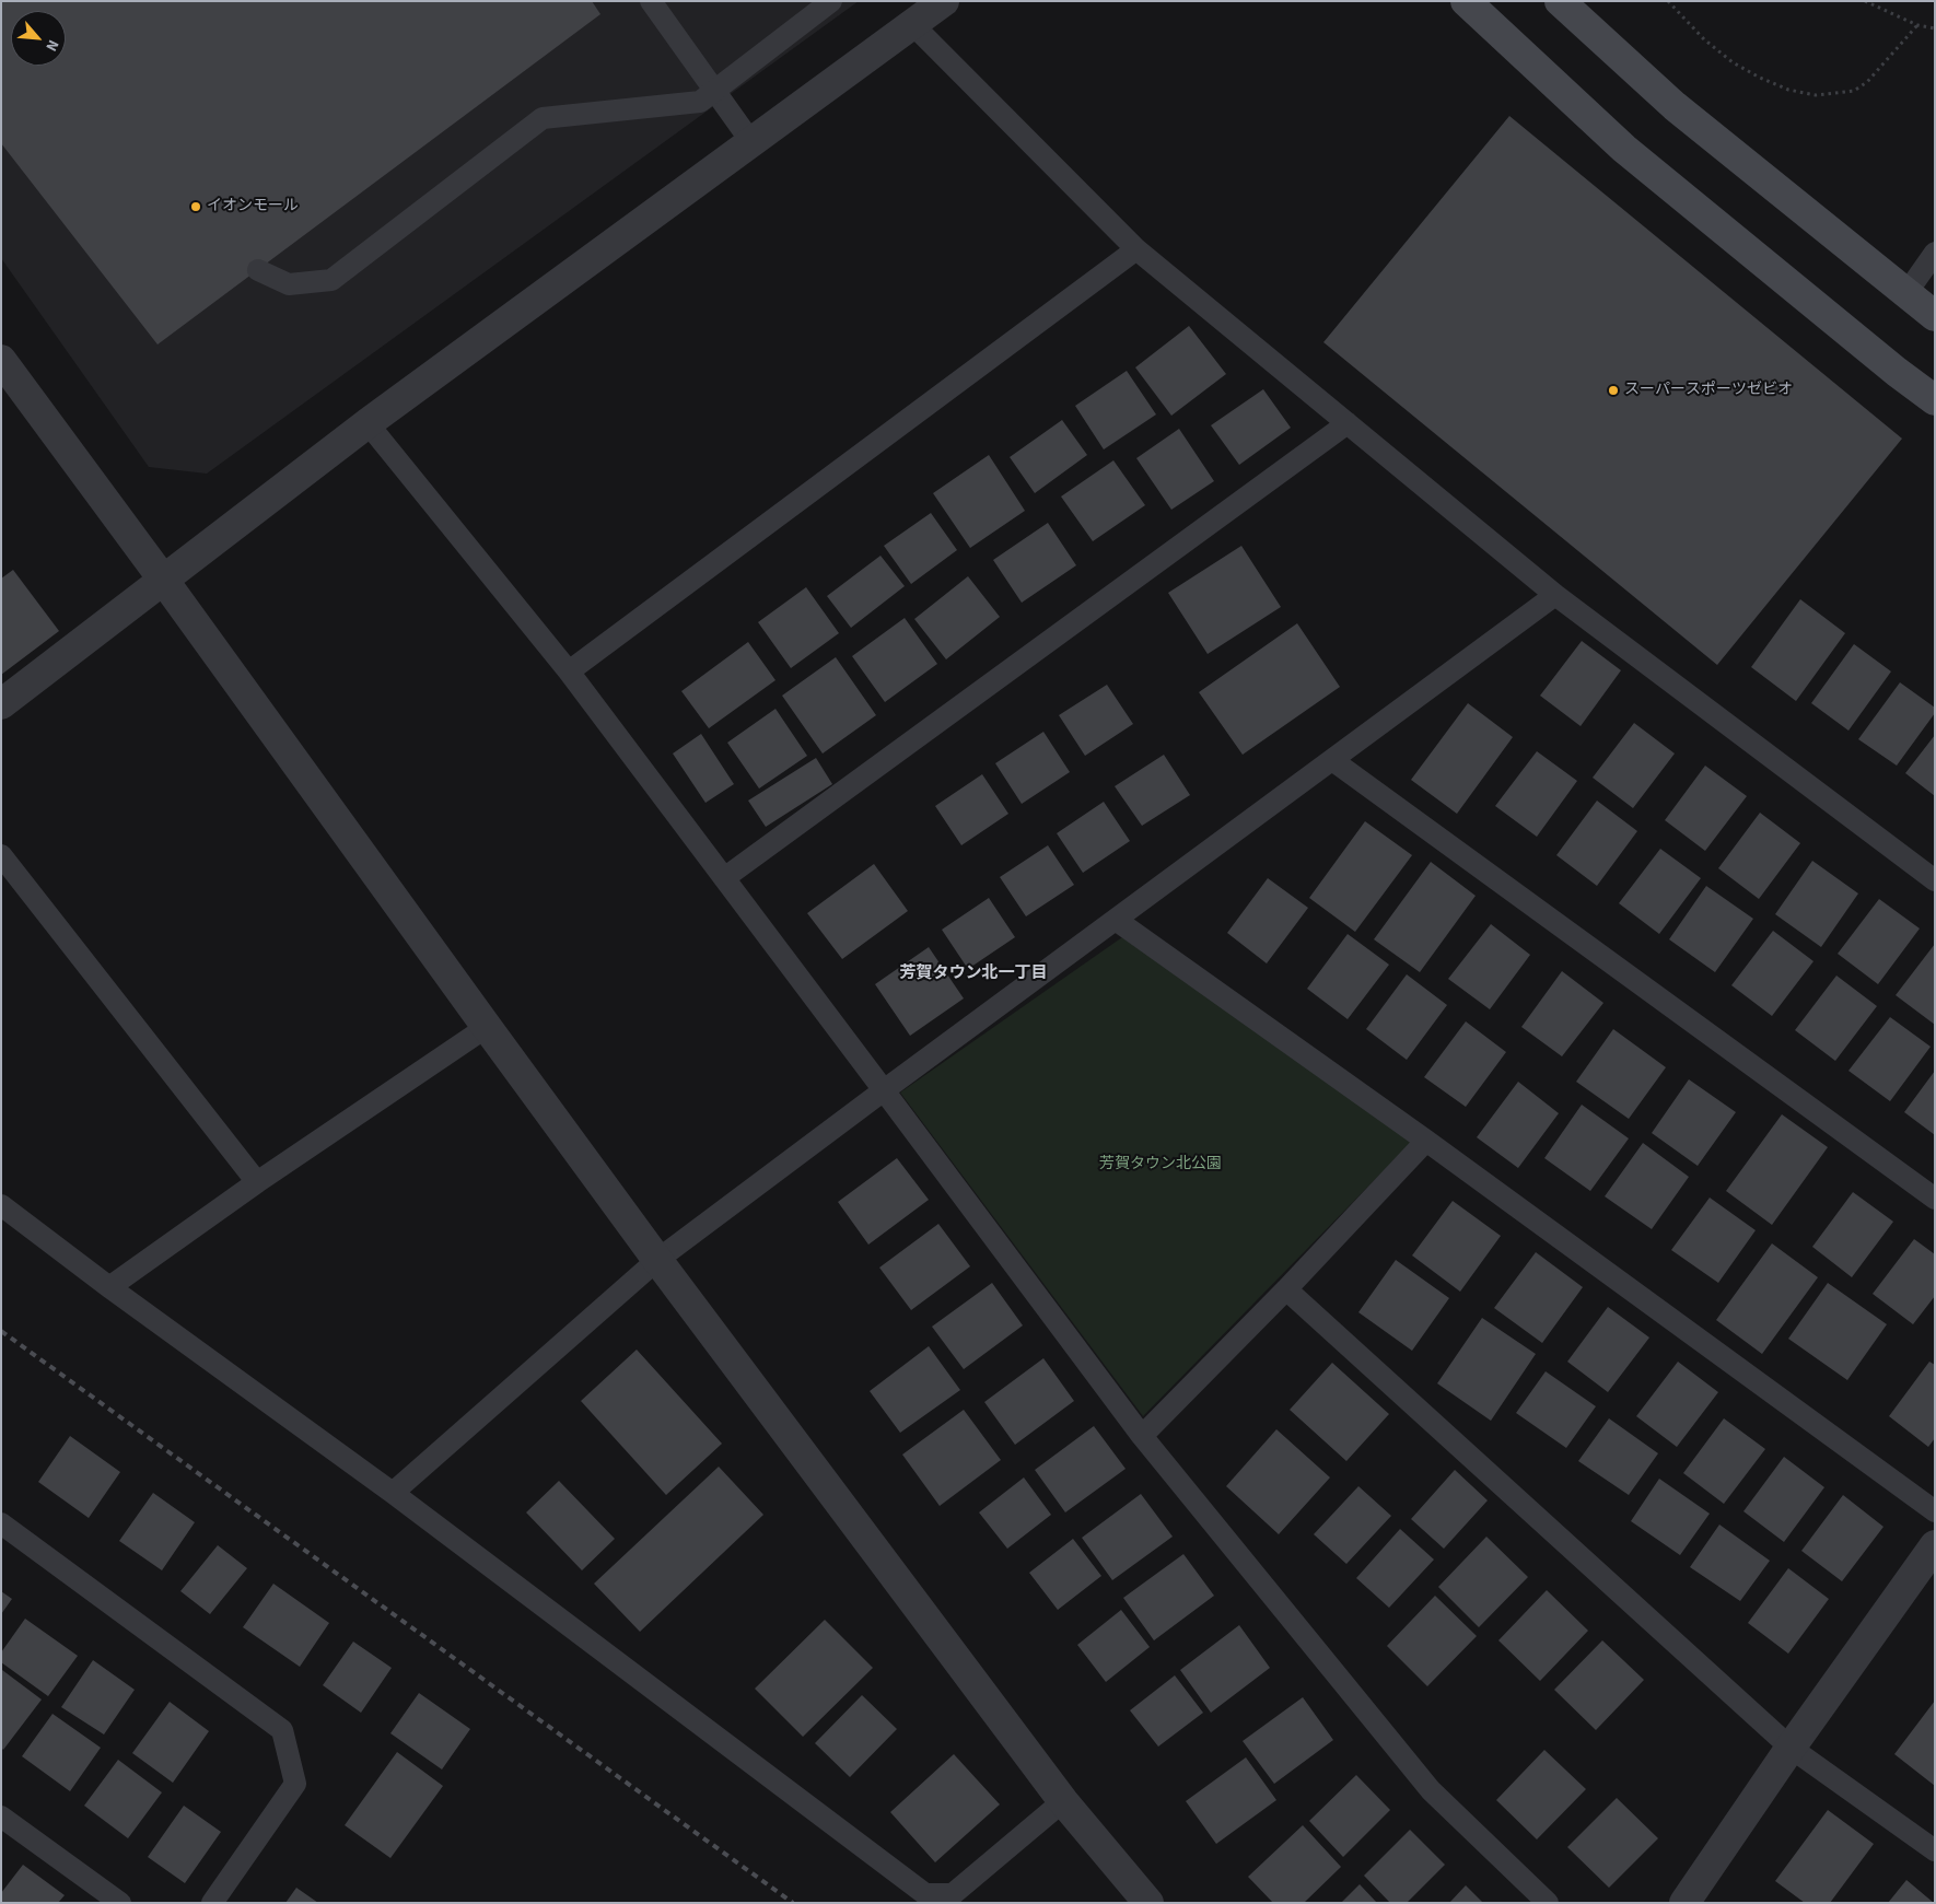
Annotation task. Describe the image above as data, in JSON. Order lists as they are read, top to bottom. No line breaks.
{"districts":["芳賀タウン北一丁目"],"parks":["芳賀タウン北公園"],"places":["イオンモール","スーパースポーツゼビオ"],"north":"bottom right"}
